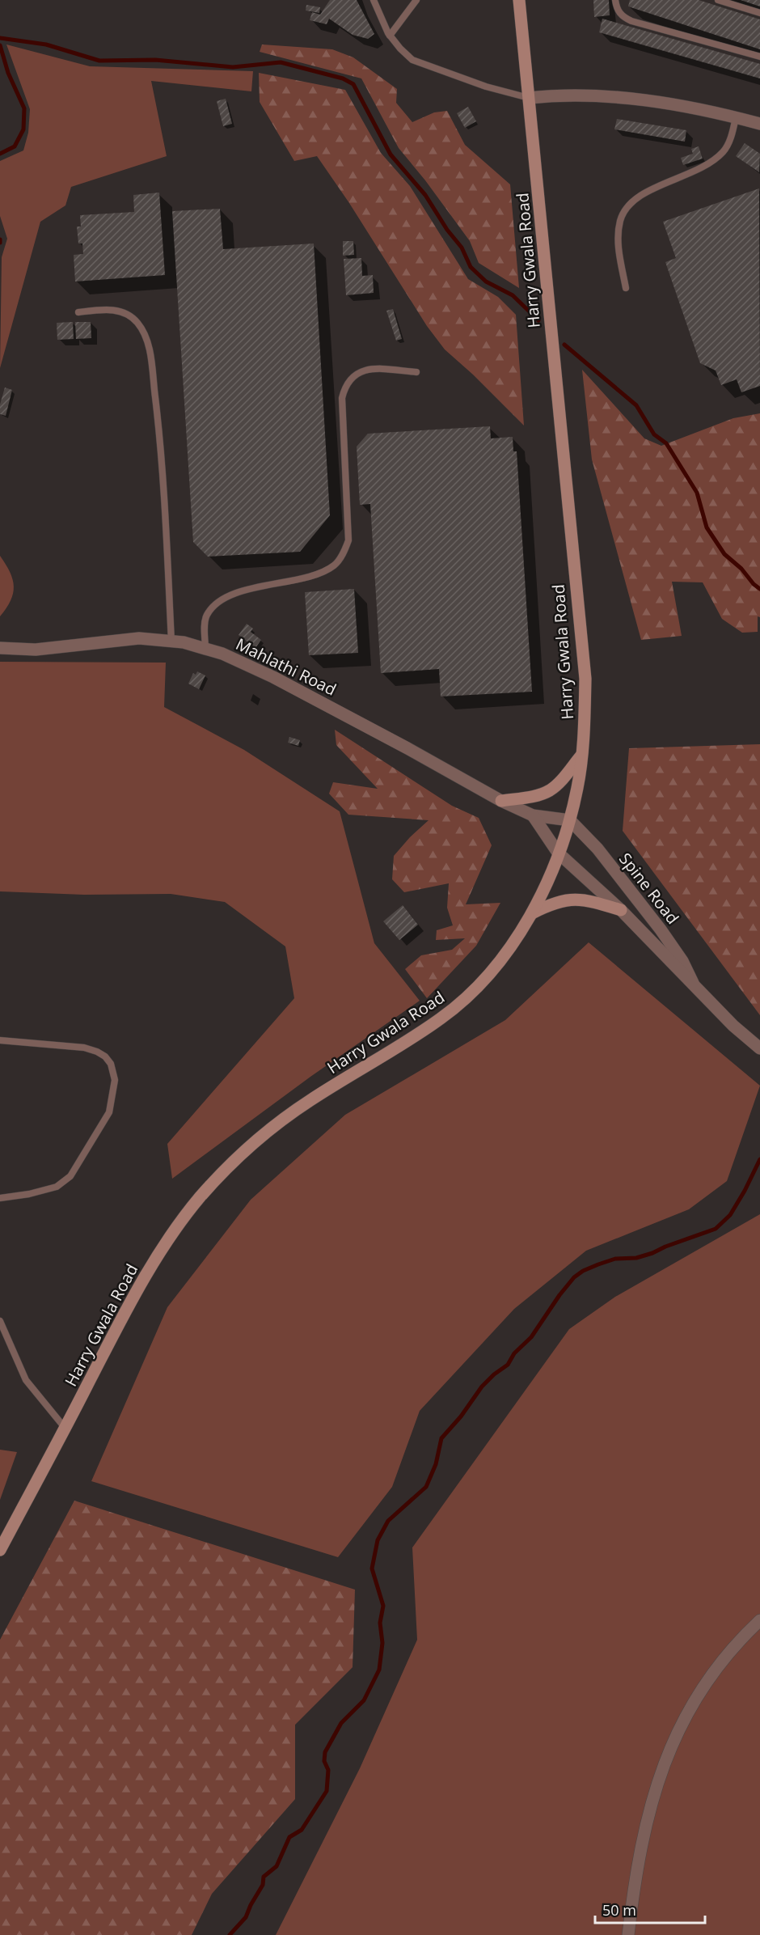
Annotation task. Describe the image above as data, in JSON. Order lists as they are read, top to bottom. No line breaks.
{"streets":{"main road":["Harry Gwala Road"],"street":["Mahlathi Road","Spine Road"]},"crossings":[["Harry Gwala Road","Mahlathi Road"],["Harry Gwala Road","Spine Road"],["Mahlathi Road","Spine Road"]],"scale_bar":"50 m"}
